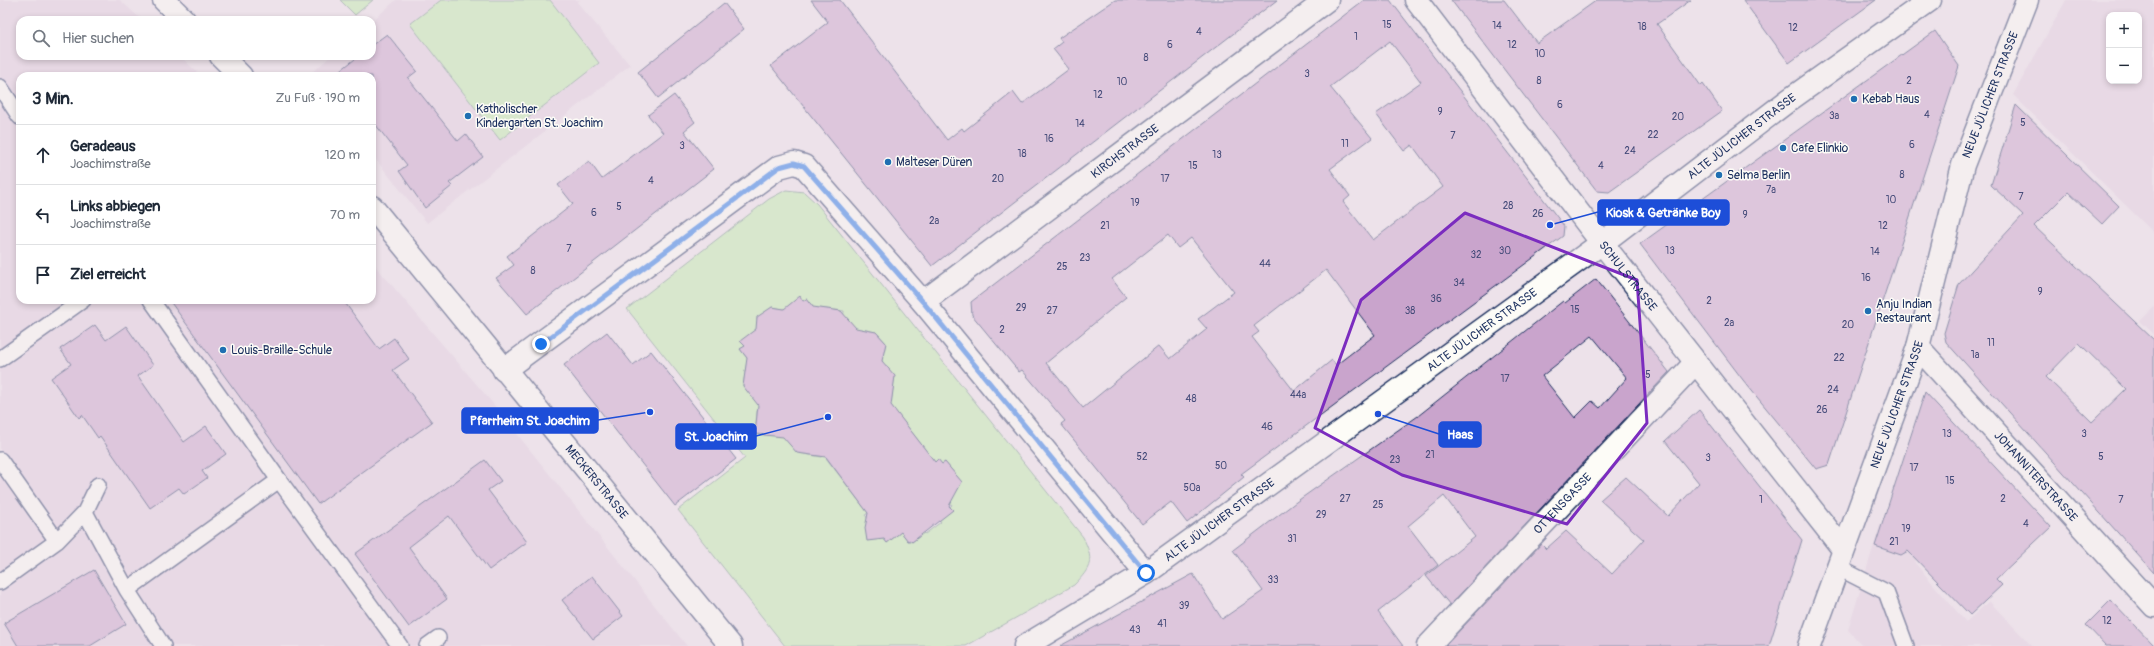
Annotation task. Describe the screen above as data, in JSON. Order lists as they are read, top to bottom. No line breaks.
{"streets":{"street":["NEUE JÜLICHER STRASSE","ALTE JÜLICHER STRASSE","KIRCHSTRASSE","SCHULSTRASSE","JOHANNITERSTRASSE","MECKERSTRASSE","OTTENSGASSE"]},"crossings":[["NEUE JÜLICHER STRASSE","SCHULSTRASSE"],["NEUE JÜLICHER STRASSE","JOHANNITERSTRASSE"],["ALTE JÜLICHER STRASSE","SCHULSTRASSE"],["SCHULSTRASSE","OTTENSGASSE"]],"places":["Kebab Haus","Katholischer Kindergarten St. Joachim","Cafe Elinkio","Malteser Düren","Selma Berlin","Kiosk & Getränke Boy","Anju Indian Restaurant","Louis-Braille-Schule","Pfarrheim St. Joachim","Haas","St. Joachim"],"house_numbers":["15","14","18","12","4","1","6","12","10","8","3","8","2","10","12","6","9","4","3a","20","5","14","22","7","16","11","6","3","24","18","13","15","4","8","20","17","4","7a","7","10","19","28","5","6","26","9","2a","21","12","7","30","13","14","32","23","44","25","8","16","34","9","36","2","29","15","27","38","2a","20","2","11","1a","22","5","17","24","44a","48","26","46","13","3","21","52","5","3","23","50","17","15","50a","27","2","1","7","25","29","4","19","31","21","33","39","12","41","43"],"page":{"map_buttons":["+","−"],"search":"Hier suchen","heading":["3 Min.","Zu Fuß · 190 m"],"list":[["Geradeaus","Joachimstraße","120 m"],["Links abbiegen","Joachimstraße","70 m"],"Ziel erreicht"]}}
